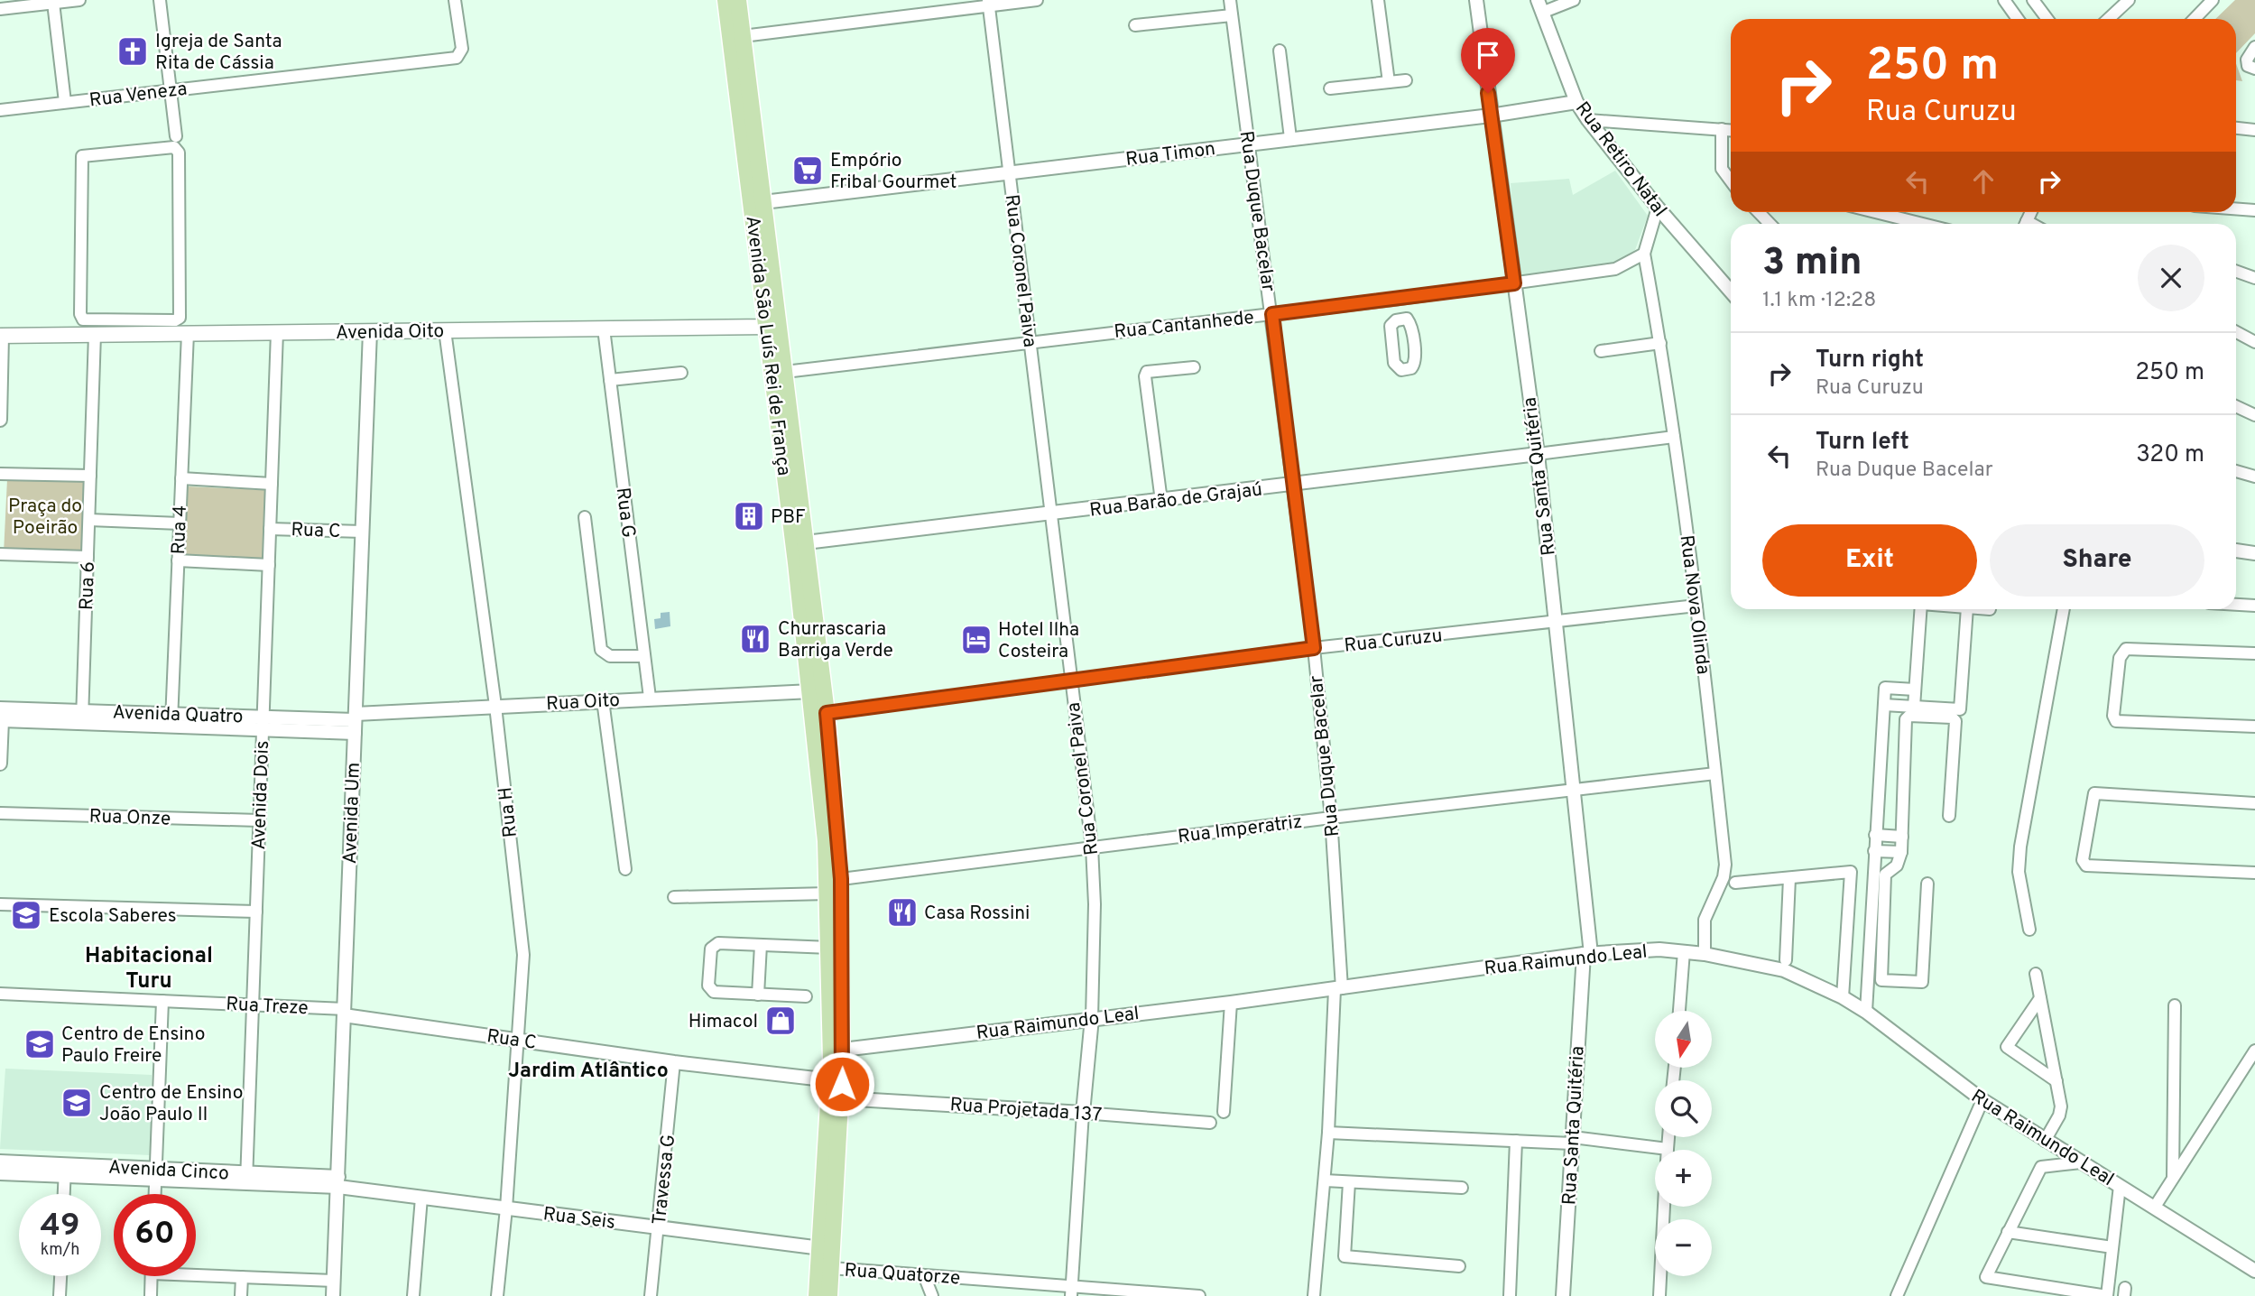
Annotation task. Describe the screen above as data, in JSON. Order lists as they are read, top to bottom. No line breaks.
{"streets":{"main road":["Avenida Oito","Avenida São Luís Rei de França"],"street":["Rua Veneza","Rua Timon","Rua Retiro Natal","Rua Duque Bacelar","Rua Coronel Paiva","Rua Cantanhede","Rua Santa Quitéria","Rua Barão de Grajaú","Rua G","Rua 4","Rua C","Rua 6","Rua Nova Olinda","Rua Curuzu","Rua Oito","Avenida Quatro","Avenida Dois","Rua H","Avenida Um","Rua Onze","Rua Imperatriz","Rua Raimundo Leal","Rua Treze","Rua Projetada 137","Avenida Cinco","Travessa G","Rua Seis","Rua Quatorze"]},"crossings":[["Rua Timon","Rua Retiro Natal"],["Rua Timon","Rua Duque Bacelar"],["Rua Timon","Rua Coronel Paiva"],["Rua Timon","Avenida São Luís Rei de França"],["Rua Timon","Rua Santa Quitéria"],["Rua Duque Bacelar","Rua Cantanhede"],["Rua Duque Bacelar","Rua Barão de Grajaú"],["Rua Duque Bacelar","Rua Curuzu"],["Rua Duque Bacelar","Rua Imperatriz"],["Rua Duque Bacelar","Rua Raimundo Leal"],["Rua Coronel Paiva","Rua Cantanhede"],["Rua Coronel Paiva","Rua Barão de Grajaú"],["Rua Coronel Paiva","Rua Curuzu"],["Rua Coronel Paiva","Rua Imperatriz"],["Rua Coronel Paiva","Rua Raimundo Leal"],["Rua Coronel Paiva","Rua Projetada 137"],["Rua Coronel Paiva","Rua Quatorze"],["Rua Cantanhede","Avenida São Luís Rei de França"],["Rua Cantanhede","Rua Santa Quitéria"],["Rua Cantanhede","Rua Nova Olinda"],["Avenida Oito","Avenida São Luís Rei de França"],["Avenida Oito","Rua G"],["Avenida Oito","Rua 4"],["Avenida Oito","Rua 6"],["Avenida Oito","Avenida Dois"],["Avenida Oito","Rua H"],["Avenida Oito","Avenida Um"],["Avenida São Luís Rei de França","Rua Barão de Grajaú"],["Avenida São Luís Rei de França","Rua C"],["Avenida São Luís Rei de França","Rua Curuzu"],["Avenida São Luís Rei de França","Rua Oito"],["Avenida São Luís Rei de França","Rua Imperatriz"],["Avenida São Luís Rei de França","Rua Raimundo Leal"],["Avenida São Luís Rei de França","Rua Projetada 137"],["Avenida São Luís Rei de França","Rua Seis"],["Avenida São Luís Rei de França","Rua Quatorze"],["Rua Santa Quitéria","Rua Barão de Grajaú"],["Rua Santa Quitéria","Rua Curuzu"],["Rua Santa Quitéria","Rua Imperatriz"],["Rua Santa Quitéria","Rua Raimundo Leal"],["Rua Barão de Grajaú","Rua Nova Olinda"],["Rua G","Rua Oito"],["Rua 4","Avenida Quatro"],["Rua C","Avenida Dois"],["Rua C","Rua H"],["Rua C","Avenida Um"],["Rua C","Rua Treze"],["Rua C","Travessa G"],["Rua 6","Avenida Quatro"],["Rua Nova Olinda","Rua Curuzu"],["Rua Nova Olinda","Rua Imperatriz"],["Rua Nova Olinda","Rua Raimundo Leal"],["Rua Oito","Avenida Quatro"],["Rua Oito","Rua H"],["Rua Oito","Avenida Um"],["Avenida Quatro","Avenida Dois"],["Avenida Quatro","Avenida Um"],["Avenida Dois","Rua Onze"],["Avenida Dois","Rua Treze"],["Avenida Dois","Avenida Cinco"],["Rua H","Rua Seis"],["Avenida Um","Rua Treze"],["Avenida Um","Avenida Cinco"],["Avenida Um","Rua Seis"],["Avenida Cinco","Rua Seis"],["Travessa G","Rua Seis"]],"districts":["Habitacional Turu","Jardim Atlântico"],"parks":["Praça do Poeirão"],"places":{"church":["Igreja de Santa Rita de Cássia"],"supermarket":["Empório Fribal Gourmet"],"building":["PBF"],"restaurant":["Churrascaria Barriga Verde","Casa Rossini"],"hotel":["Hotel Ilha Costeira"],"school or university":["Escola Saberes","Centro de Ensino Paulo Freire","Centro de Ensino João Paulo II"],"shop":["Himacol"]},"north":"bottom","page":{"turn":["250 m","Rua Curuzu"],"heading":["3 min","1.1 km · 12:28"],"list":[{"name":"Turn right","note":"Rua Curuzu","value":"250 m"},{"name":"Turn left","note":"Rua Duque Bacelar","value":"320 m"}],"buttons":["Exit","Share"],"map_buttons":["+","−"],"speed":"49 km/h","limit":"60"}}
